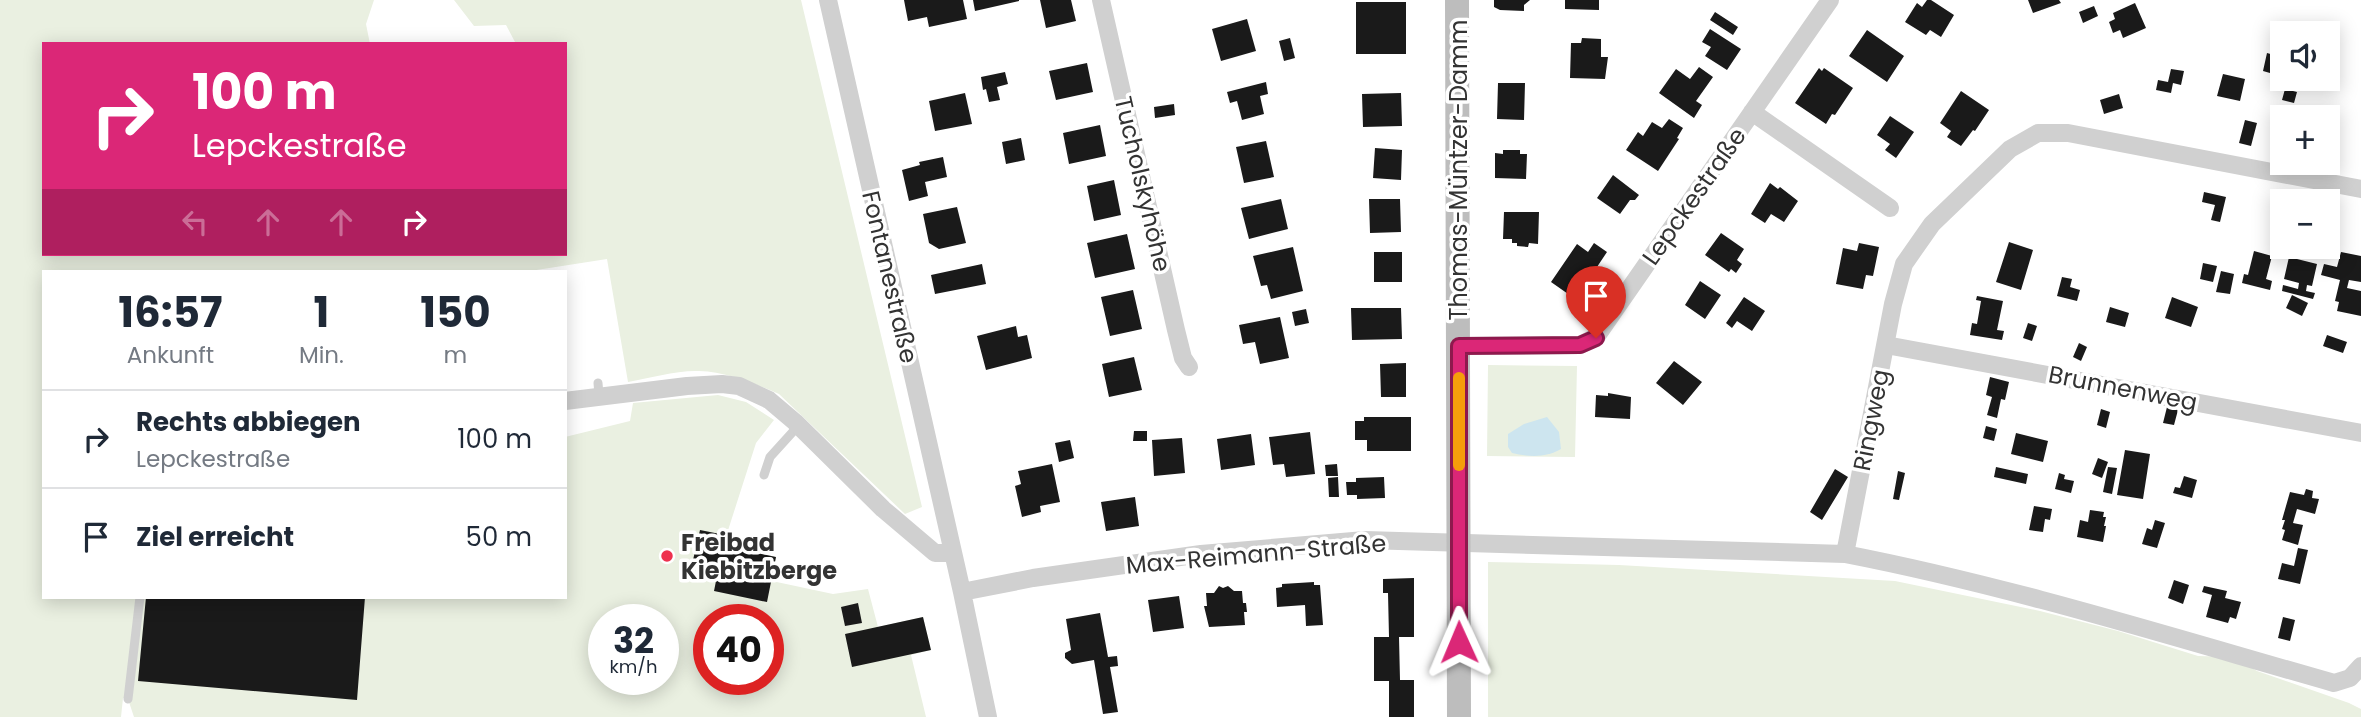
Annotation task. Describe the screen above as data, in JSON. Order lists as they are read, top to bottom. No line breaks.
{"streets":{"street":["Thomas-Müntzer-Damm","Tucholskyhöhe","Lepckestraße","Fontanestraße","Brunnenweg","Ringweg","Max-Reimann-Straße"]},"crossings":[["Thomas-Müntzer-Damm","Lepckestraße"],["Thomas-Müntzer-Damm","Max-Reimann-Straße"],["Fontanestraße","Max-Reimann-Straße"],["Brunnenweg","Ringweg"],["Ringweg","Max-Reimann-Straße"]],"places":["Freibad Kiebitzberge"],"page":{"map_buttons":["+","−"],"turn":["100 m","Lepckestraße"],"eta":["16:57","Ankunft","1","Min.","150","m"],"list":[{"name":"Rechts abbiegen","note":"Lepckestraße","value":"100 m"},{"name":"Ziel erreicht","value":"50 m"}],"speed":"32 km/h","limit":"40"}}
